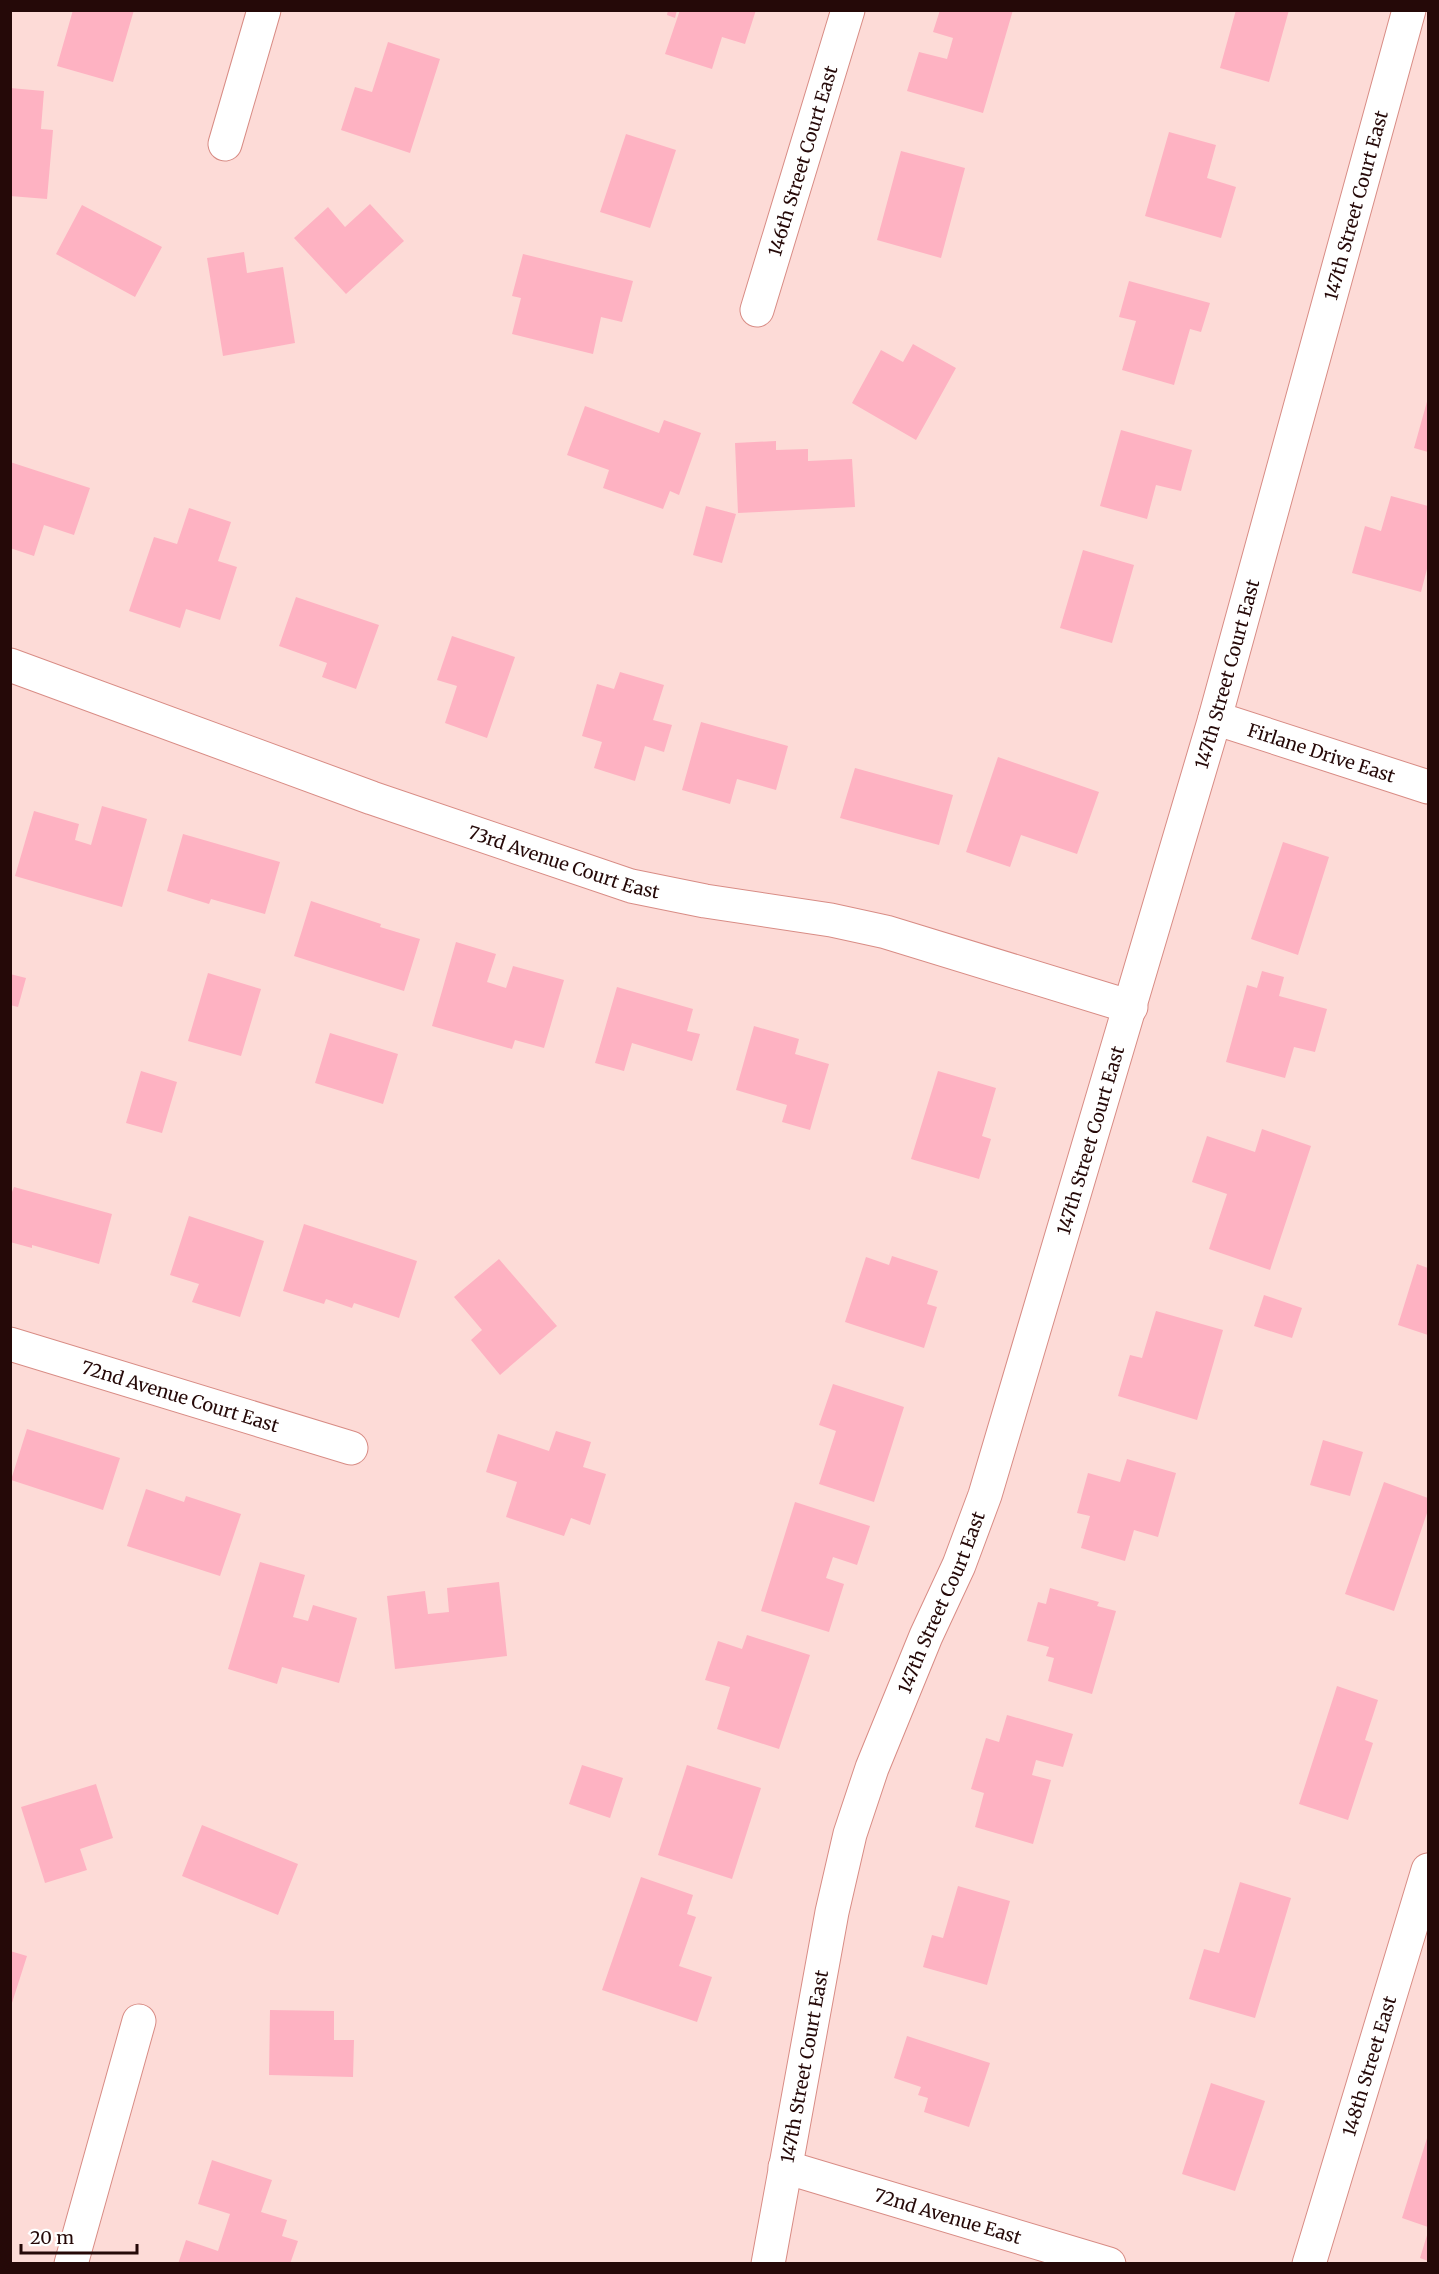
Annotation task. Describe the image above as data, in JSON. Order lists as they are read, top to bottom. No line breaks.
{"streets":{"street":["146th Street Court East","147th Street Court East","Firlane Drive East","73rd Avenue Court East","72nd Avenue Court East","148th Street East","72nd Avenue East"]},"crossings":[["147th Street Court East","Firlane Drive East"],["147th Street Court East","73rd Avenue Court East"],["147th Street Court East","72nd Avenue East"]],"scale_bar":"20 m"}
